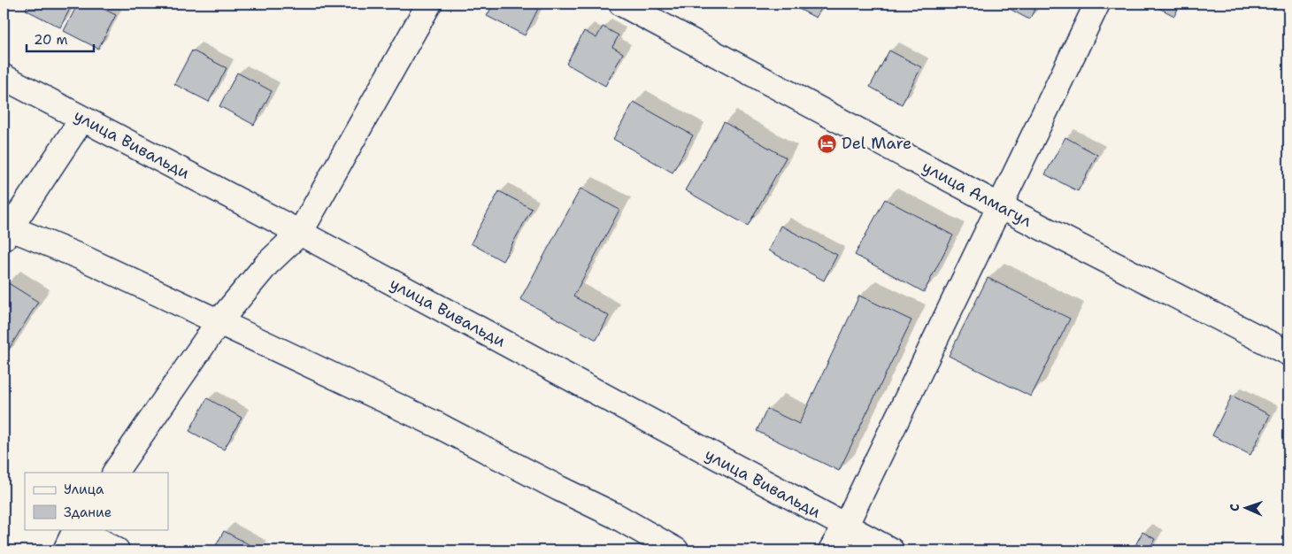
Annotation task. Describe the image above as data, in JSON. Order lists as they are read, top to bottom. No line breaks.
{"streets":{"street":["улица Вивальди","улица Алмагул"]},"places":{"hotel":["Del Mare"]},"legend":["Улица","Здание"],"scale_bar":"20 m","north":"left"}
